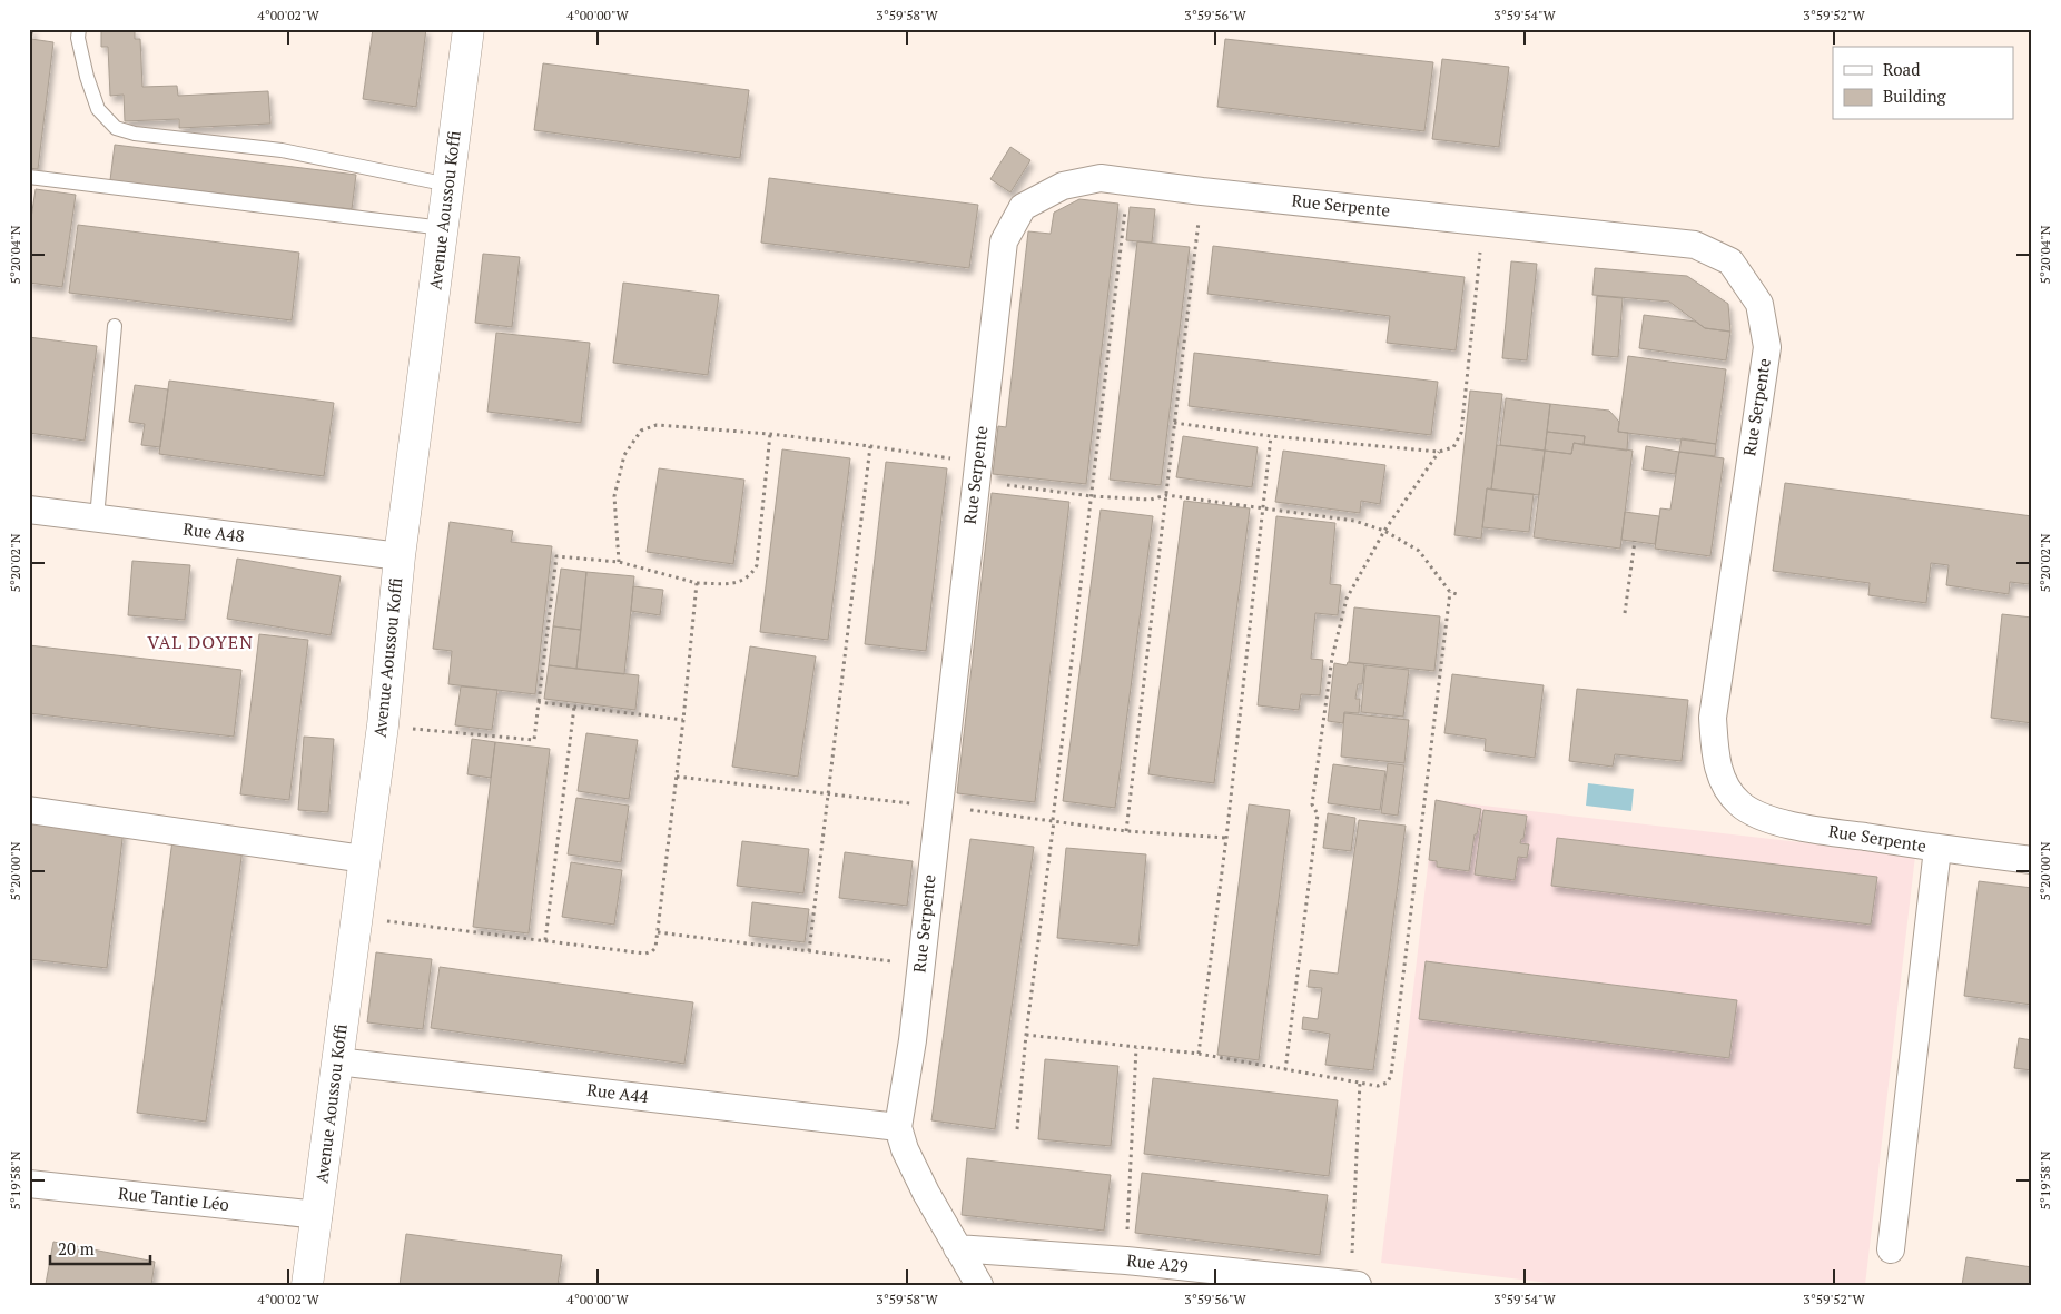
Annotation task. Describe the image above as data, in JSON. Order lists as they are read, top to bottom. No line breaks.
{"streets":{"street":["Rue Serpente","Avenue Aoussou Koffi","Rue A48","Rue A44","Rue Tantie Léo","Rue A29"]},"crossings":[["Rue Serpente","Rue A44"],["Avenue Aoussou Koffi","Rue A48"],["Avenue Aoussou Koffi","Rue A44"],["Avenue Aoussou Koffi","Rue Tantie Léo"]],"districts":["VAL DOYEN"],"legend":["Road","Building"],"scale_bar":"20 m","coordinates":["4°00'02\"W","4°00'00\"W","3°59'58\"W","3°59'56\"W","3°59'54\"W","3°59'52\"W","5°20'04\"N","5°20'02\"N","5°20'00\"N","5°19'58\"N"]}
